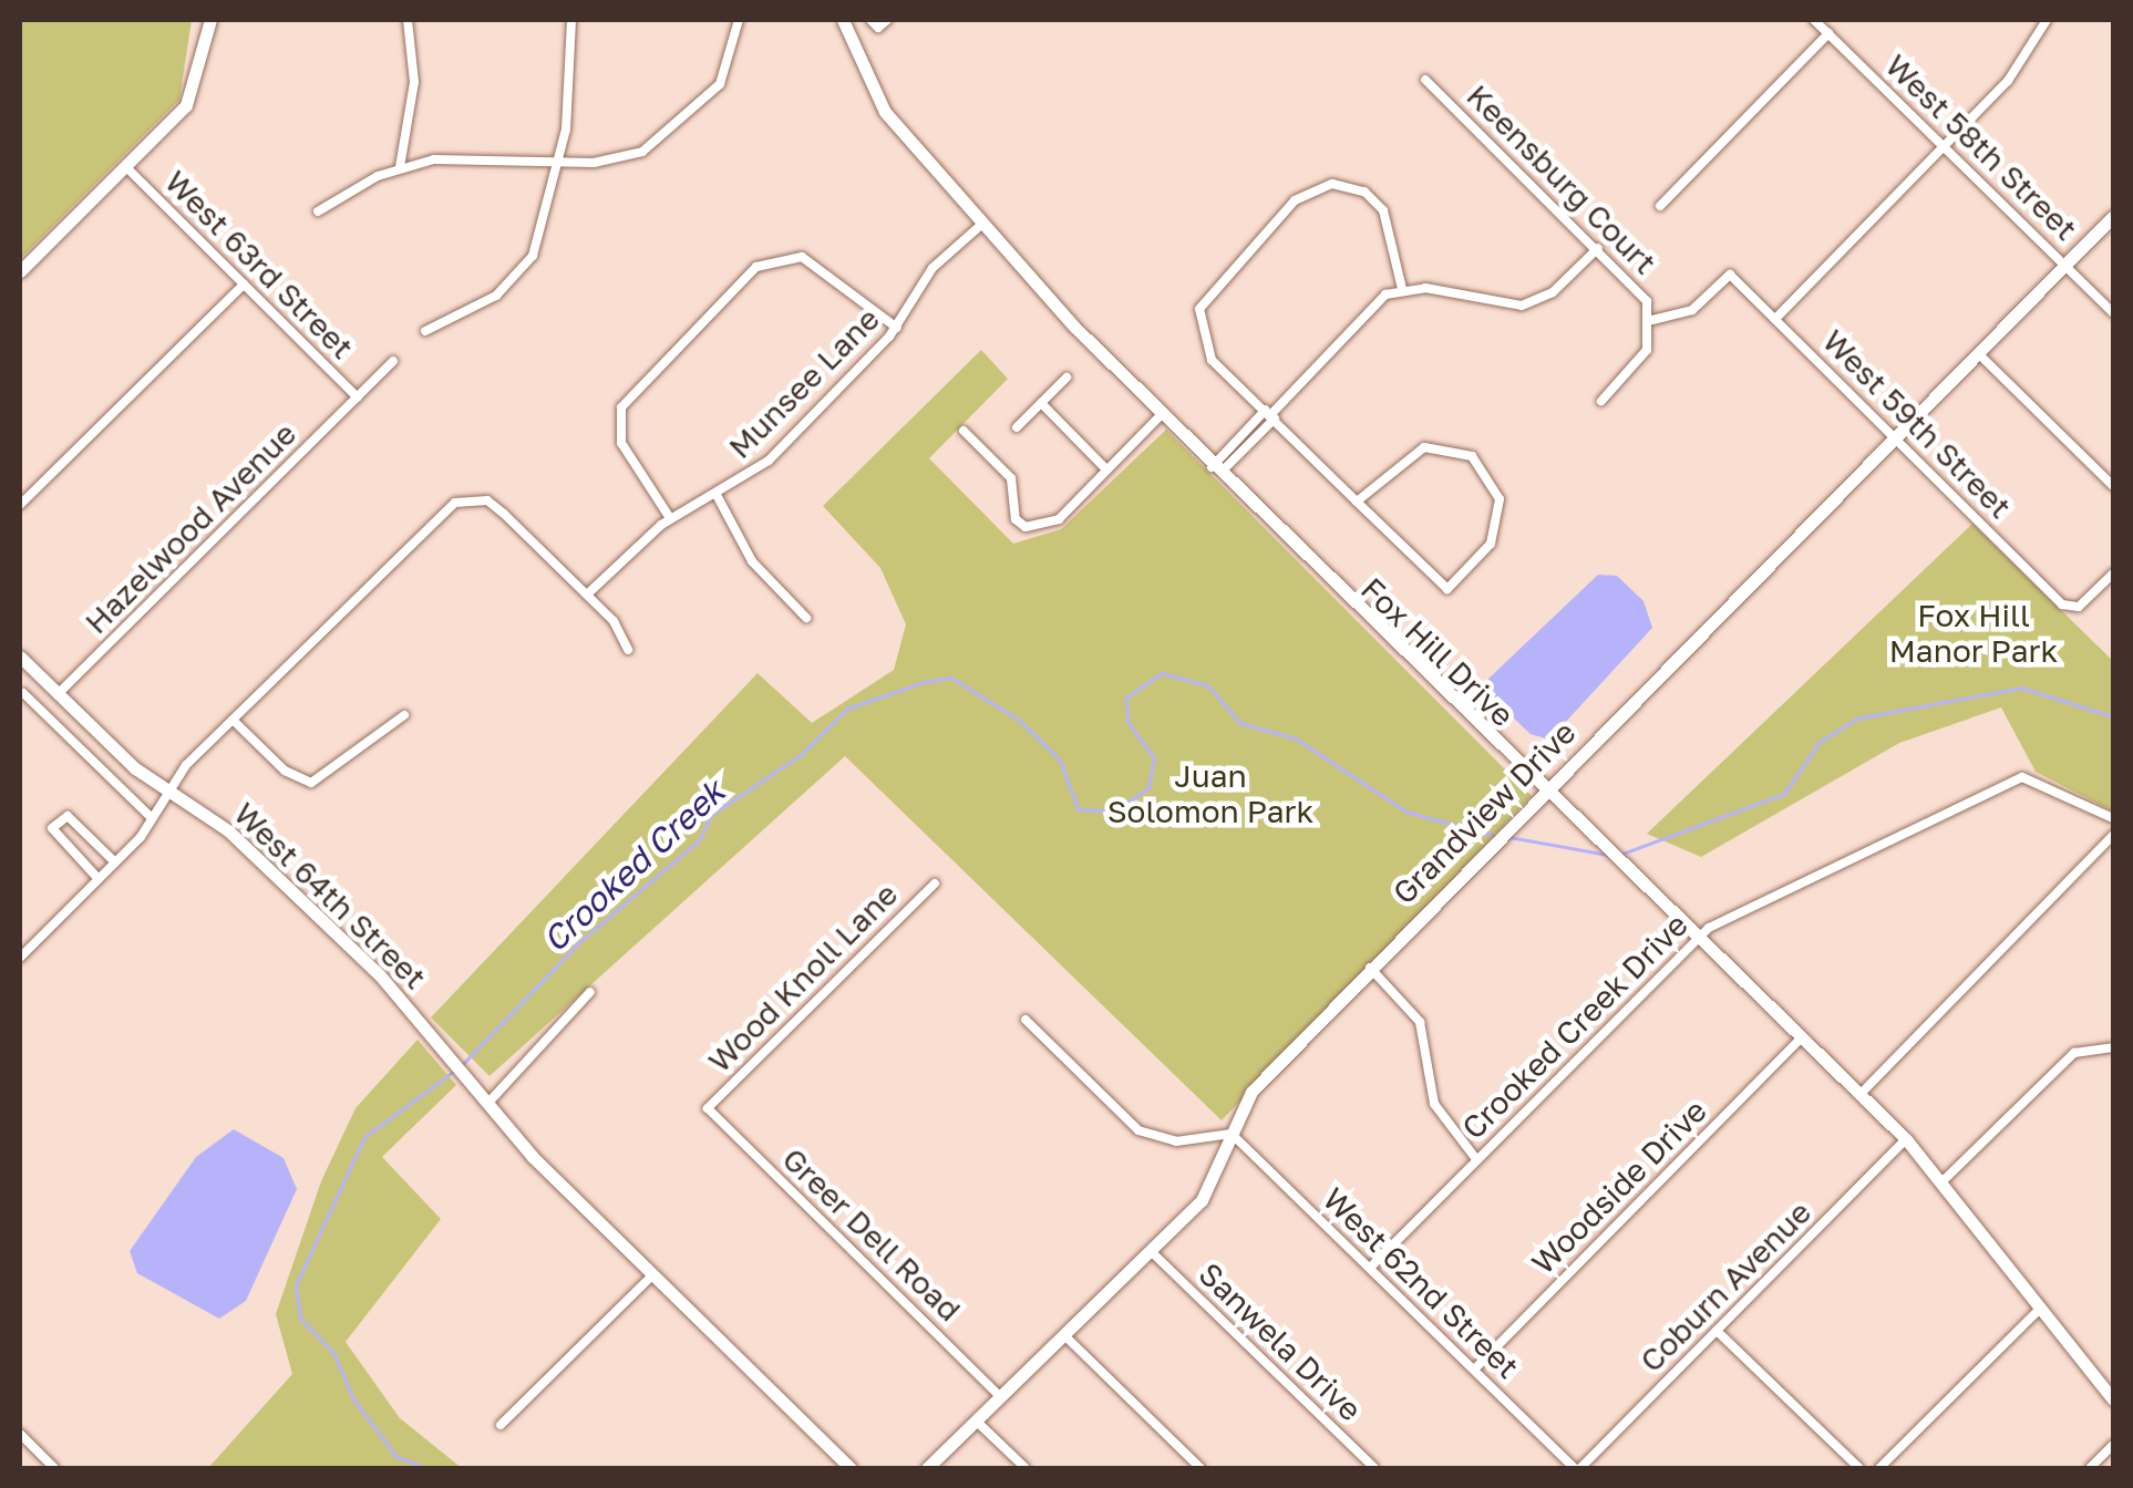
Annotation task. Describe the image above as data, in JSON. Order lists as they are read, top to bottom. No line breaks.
{"streets":{"street":["West 58th Street","Keensburg Court","West 63rd Street","Munsee Lane","West 59th Street","Hazelwood Avenue","Fox Hill Drive","Grandview Drive","West 64th Street","Wood Knoll Lane","Crooked Creek Drive","Woodside Drive","Greer Dell Road","West 62nd Street","Coburn Avenue","Sanwela Drive"]},"crossings":[["West 58th Street","Grandview Drive"],["Keensburg Court","West 59th Street"],["West 63rd Street","Hazelwood Avenue"],["Munsee Lane","Fox Hill Drive"],["West 59th Street","Grandview Drive"],["Hazelwood Avenue","West 64th Street"],["Fox Hill Drive","Grandview Drive"],["Fox Hill Drive","Crooked Creek Drive"],["Fox Hill Drive","Woodside Drive"],["Fox Hill Drive","Coburn Avenue"],["Grandview Drive","Greer Dell Road"],["Grandview Drive","West 62nd Street"],["Grandview Drive","Sanwela Drive"],["Wood Knoll Lane","Greer Dell Road"],["Crooked Creek Drive","West 62nd Street"],["Woodside Drive","West 62nd Street"],["West 62nd Street","Coburn Avenue"]],"water":["Crooked Creek"],"parks":["Fox Hill Manor Park","Juan Solomon Park"]}
